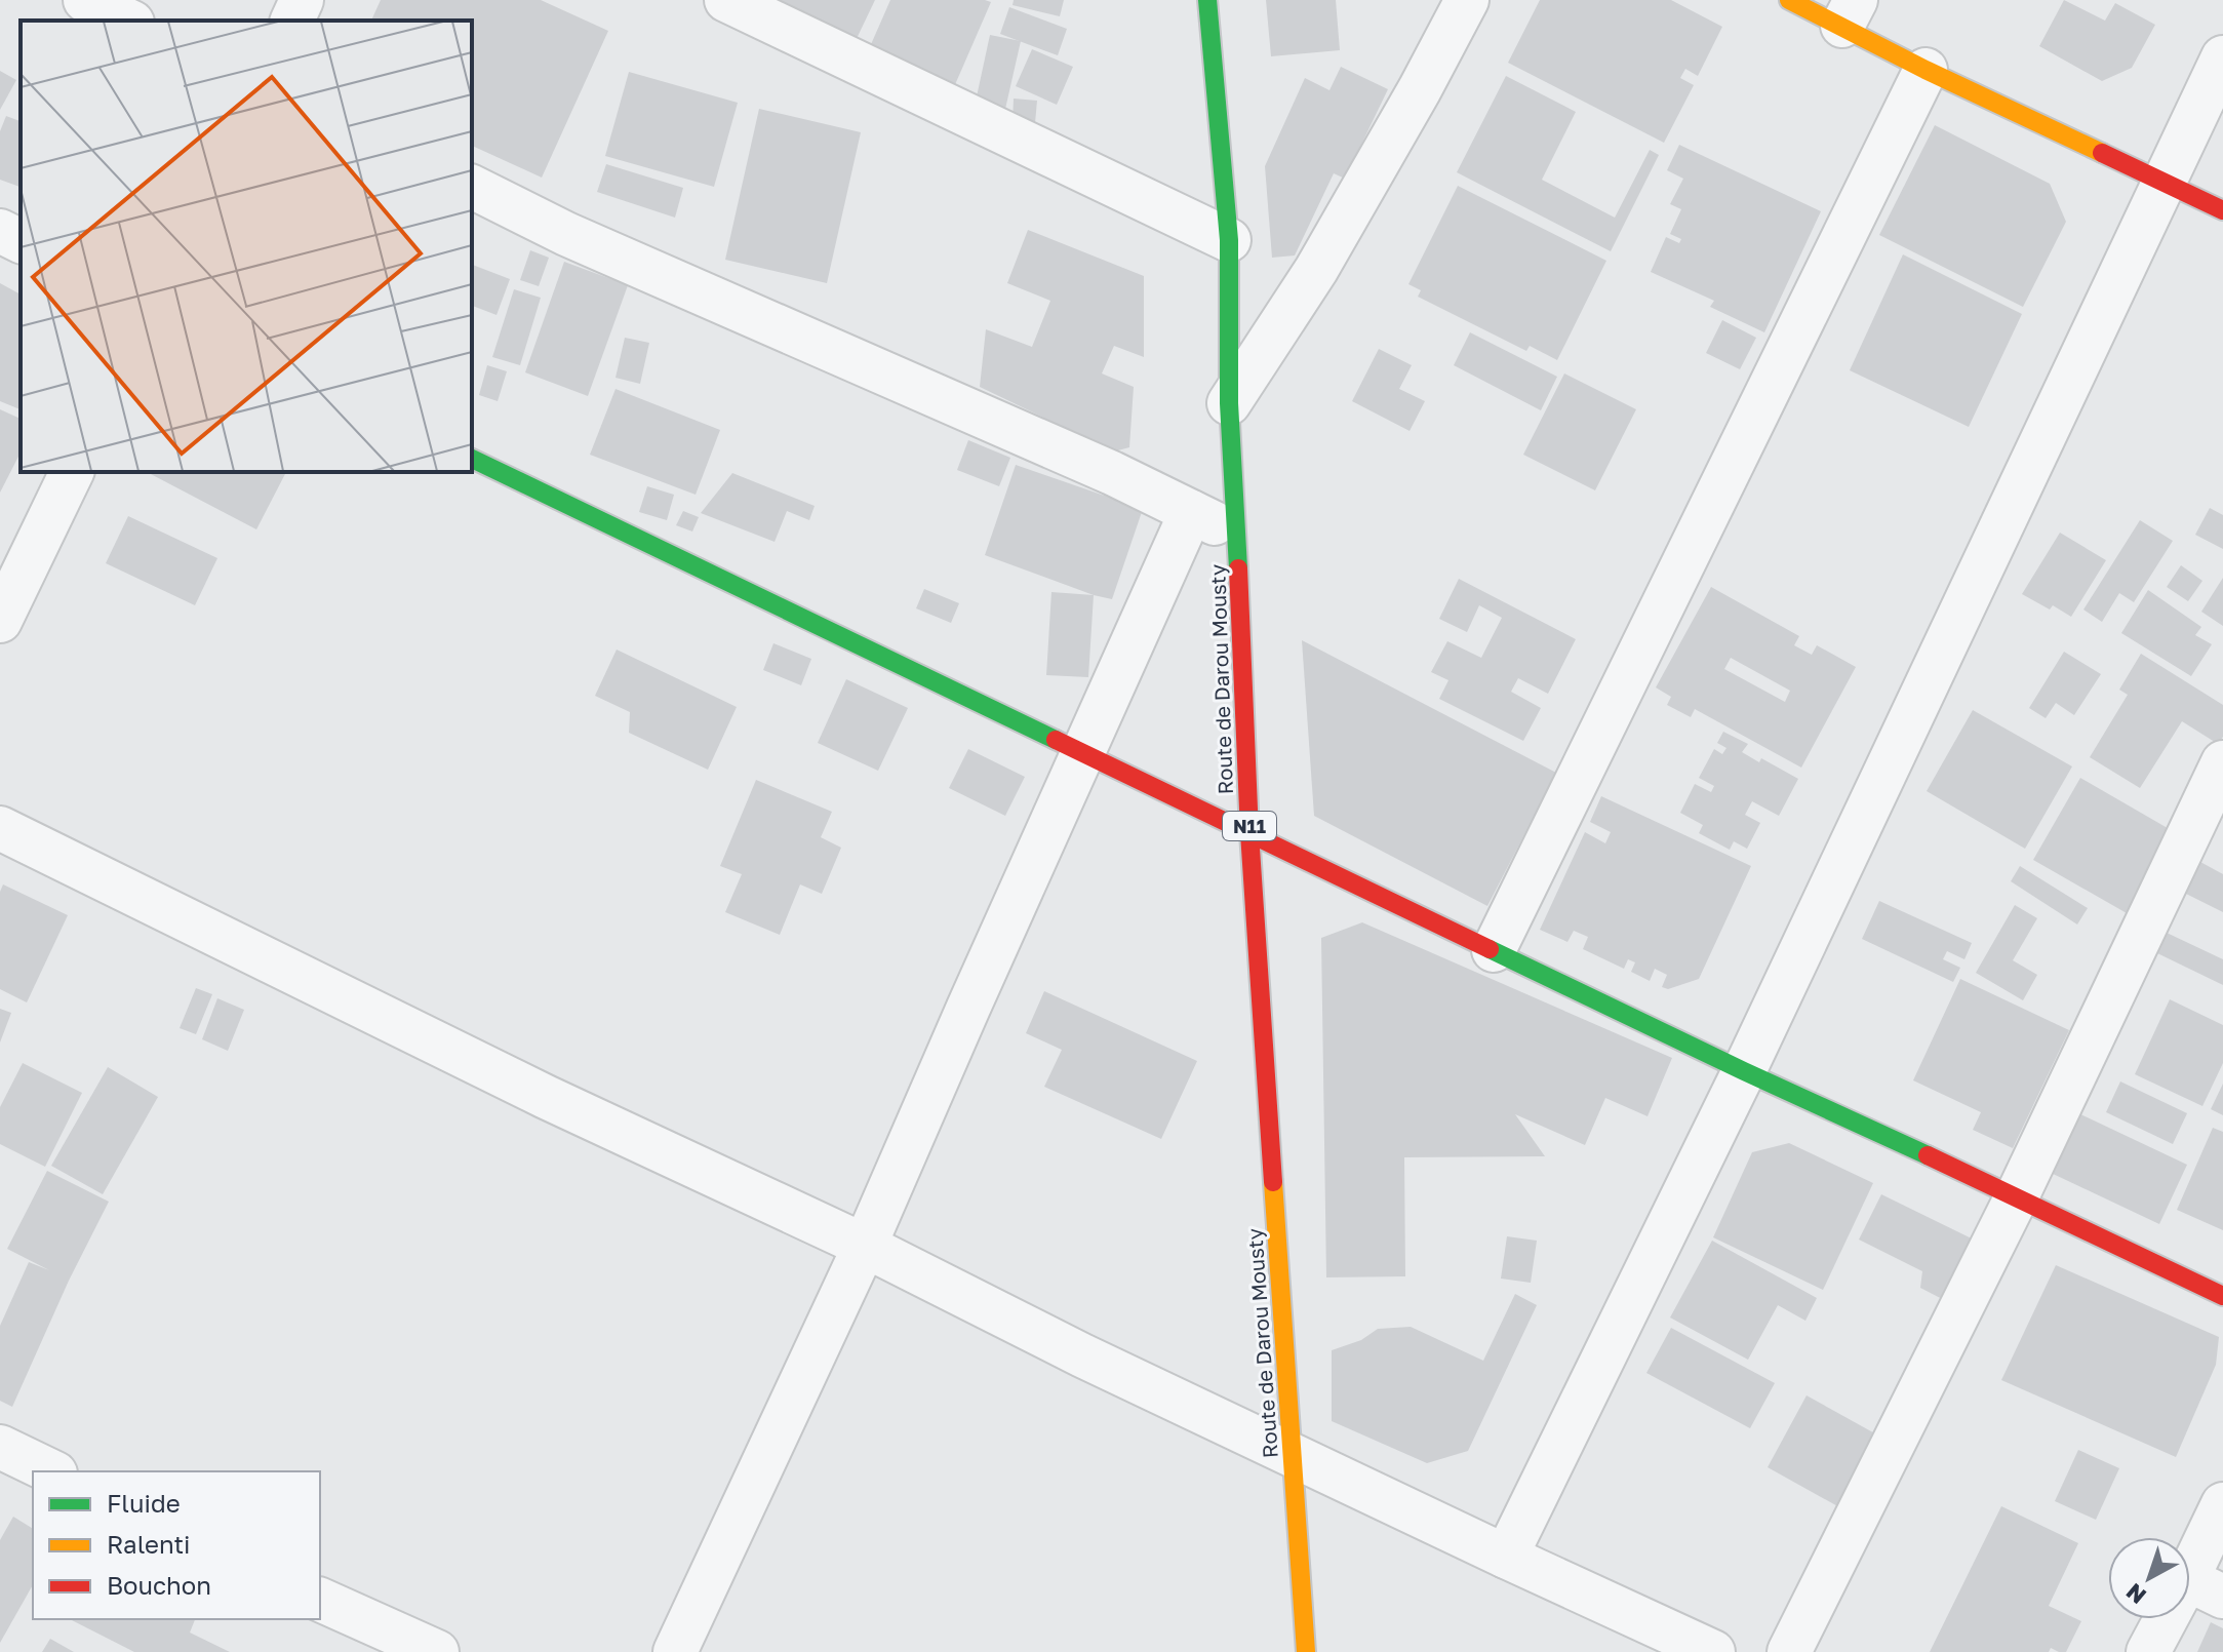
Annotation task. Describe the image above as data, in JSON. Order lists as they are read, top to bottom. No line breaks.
{"streets":{"street":["Route de Darou Mousty","N11"]},"legend":["Fluide","Ralenti","Bouchon"],"north":"bottom left"}
